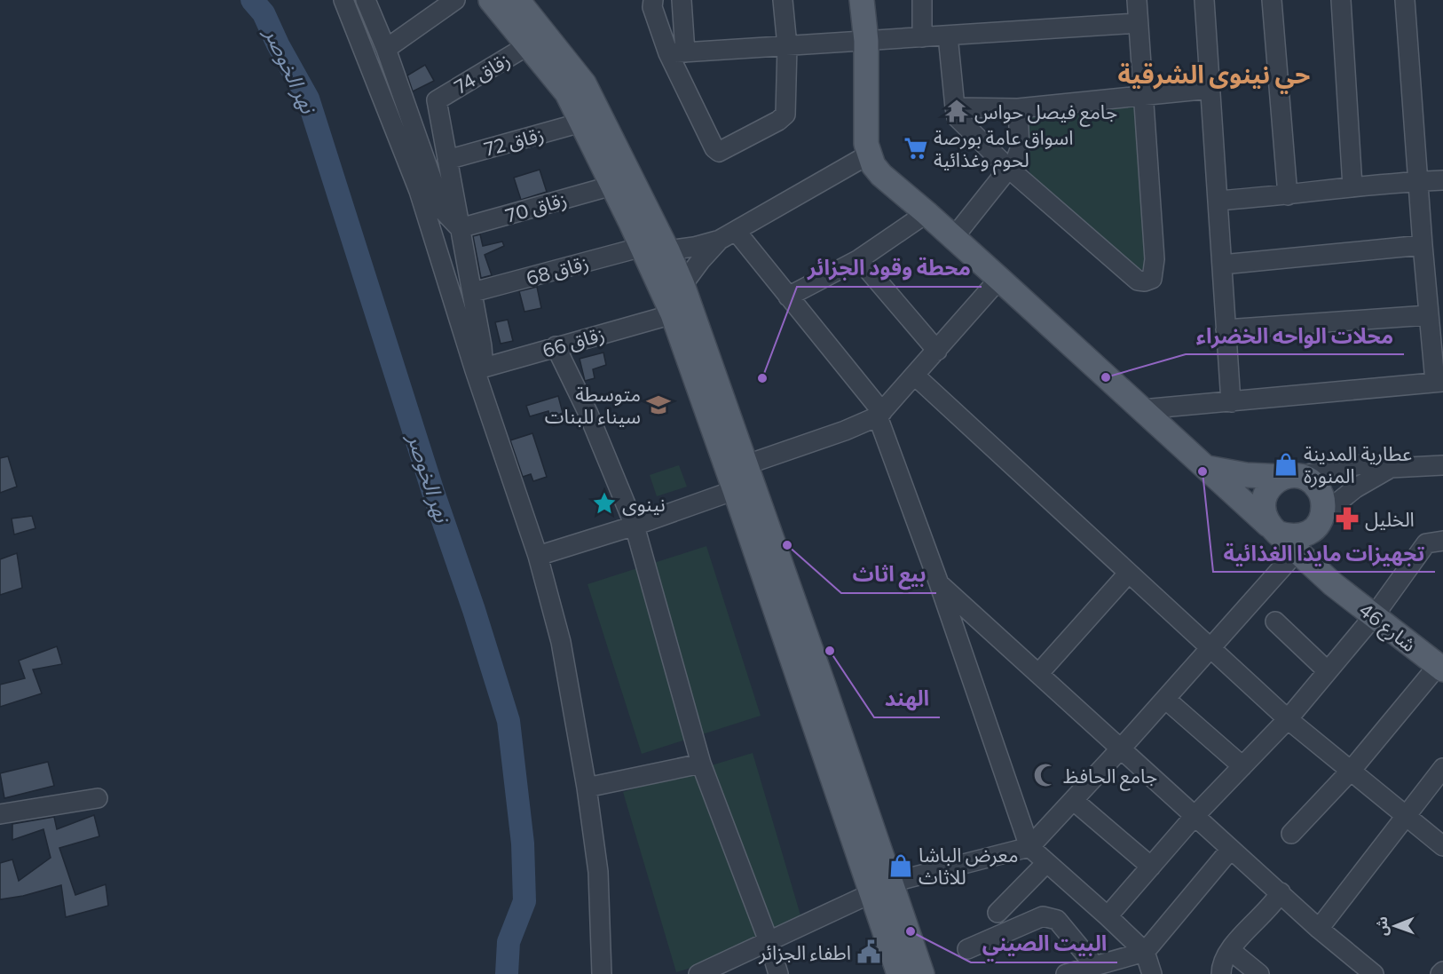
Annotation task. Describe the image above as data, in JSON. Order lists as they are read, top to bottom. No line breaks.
{"streets":{"main road":["شارع 46"],"street":["زقاق 74","زقاق 72","زقاق 70","زقاق 68","زقاق 66"]},"crossings":[["زقاق 74","زقاق 72"]],"districts":["حي نينوى الشرقية"],"water":["نهر الخوصر"],"places":{"temple":["جامع فيصل حواس"],"supermarket":["اسواق عامة بورصة لحوم وغذائية"],"other":["محلات الواحه الخضراء","محطة وقود الجزائر","تجهيزات مايدا الغذائية","بيع اثاث","الهند","البيت الصيني"],"school or university":["متوسطة سيناء للبنات"],"shop":["عطارية المدينة المنورة","معرض الباشا للاثاث"],"place":["نينوى"],"pharmacy":["الخليل"],"mosque":["جامع الحافظ"],"public building":["اطفاء الجزائر"]},"north":"left"}
